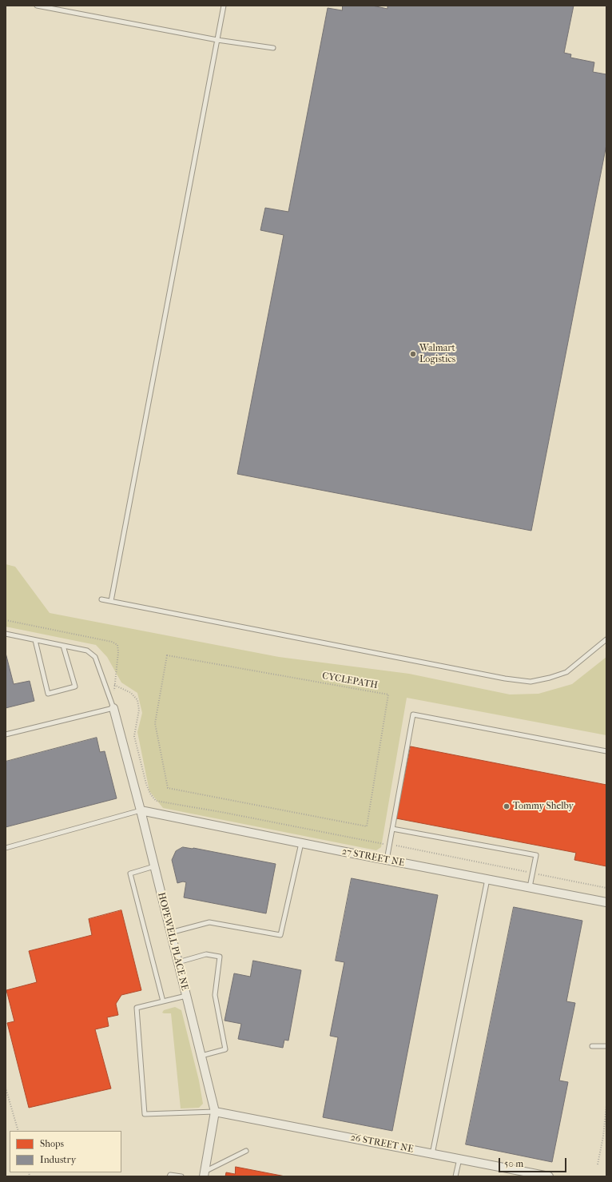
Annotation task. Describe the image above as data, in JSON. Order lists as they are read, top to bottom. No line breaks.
{"streets":{"street":["27 STREET NE","HOPEWELL PLACE NE","26 STREET NE"],"path":["CYCLEPATH"]},"crossings":[["27 STREET NE","HOPEWELL PLACE NE"],["HOPEWELL PLACE NE","26 STREET NE"]],"places":["Walmart Logistics","Tommy Shelby"],"legend":["Shops","Industry"],"scale_bar":"50 m"}
